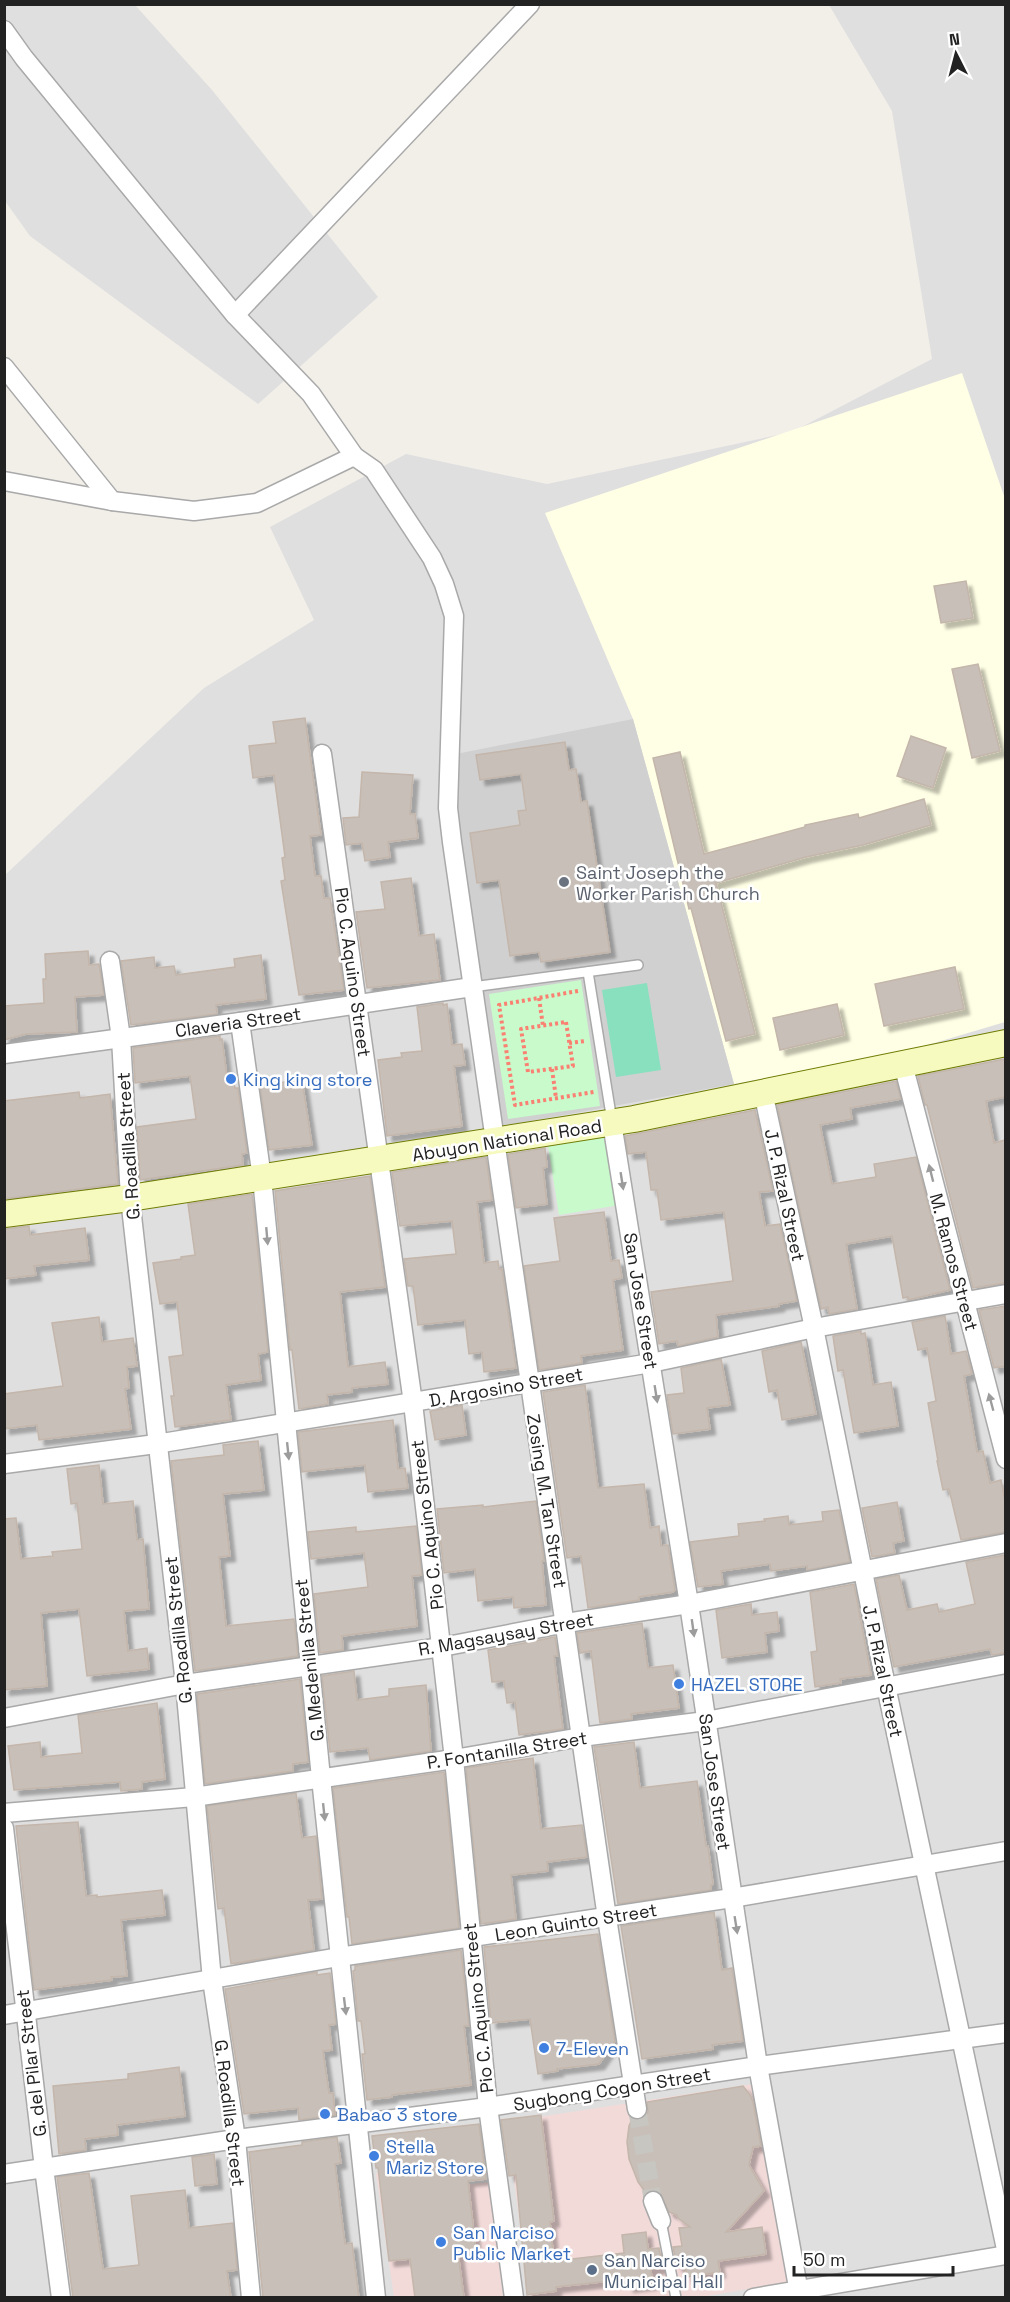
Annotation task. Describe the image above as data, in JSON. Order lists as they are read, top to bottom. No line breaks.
{"streets":{"street":["Pio C. Aquino Street","Claveria Street","Abuyon National Road","G. Roadilla Street","J. P. Rizal Street","M. Ramos Street","San Jose Street","D. Argosino Street","Zosing M. Tan Street","R. Magsaysay Street","G. Medenilla Street","P. Fontanilla Street","Leon Guinto Street","G. del Pilar Street","Sugbong Cogon Street"]},"crossings":[["Pio C. Aquino Street","Claveria Street"],["Pio C. Aquino Street","Abuyon National Road"],["Pio C. Aquino Street","D. Argosino Street"],["Pio C. Aquino Street","R. Magsaysay Street"],["Pio C. Aquino Street","P. Fontanilla Street"],["Pio C. Aquino Street","Leon Guinto Street"],["Pio C. Aquino Street","Sugbong Cogon Street"],["Claveria Street","G. Roadilla Street"],["Claveria Street","Zosing M. Tan Street"],["Claveria Street","G. Medenilla Street"],["Abuyon National Road","G. Roadilla Street"],["Abuyon National Road","J. P. Rizal Street"],["Abuyon National Road","M. Ramos Street"],["Abuyon National Road","San Jose Street"],["Abuyon National Road","Zosing M. Tan Street"],["Abuyon National Road","G. Medenilla Street"],["G. Roadilla Street","D. Argosino Street"],["G. Roadilla Street","R. Magsaysay Street"],["G. Roadilla Street","P. Fontanilla Street"],["G. Roadilla Street","Leon Guinto Street"],["G. Roadilla Street","Sugbong Cogon Street"],["J. P. Rizal Street","D. Argosino Street"],["J. P. Rizal Street","R. Magsaysay Street"],["J. P. Rizal Street","P. Fontanilla Street"],["J. P. Rizal Street","Leon Guinto Street"],["J. P. Rizal Street","Sugbong Cogon Street"],["M. Ramos Street","D. Argosino Street"],["San Jose Street","D. Argosino Street"],["San Jose Street","R. Magsaysay Street"],["San Jose Street","P. Fontanilla Street"],["San Jose Street","Leon Guinto Street"],["San Jose Street","Sugbong Cogon Street"],["D. Argosino Street","Zosing M. Tan Street"],["D. Argosino Street","G. Medenilla Street"],["Zosing M. Tan Street","R. Magsaysay Street"],["Zosing M. Tan Street","P. Fontanilla Street"],["Zosing M. Tan Street","Leon Guinto Street"],["Zosing M. Tan Street","Sugbong Cogon Street"],["R. Magsaysay Street","G. Medenilla Street"],["G. Medenilla Street","P. Fontanilla Street"],["G. Medenilla Street","Leon Guinto Street"],["G. Medenilla Street","Sugbong Cogon Street"],["Leon Guinto Street","G. del Pilar Street"],["G. del Pilar Street","Sugbong Cogon Street"]],"one_way":["M. Ramos Street","San Jose Street","G. Medenilla Street"],"places":["Saint Joseph the Worker Parish Church","King king store","HAZEL STORE","7-Eleven","Babao 3 store","Stella Mariz Store","San Narciso Public Market","San Narciso Municipal Hall"],"scale_bar":"50 m","north":"top"}
